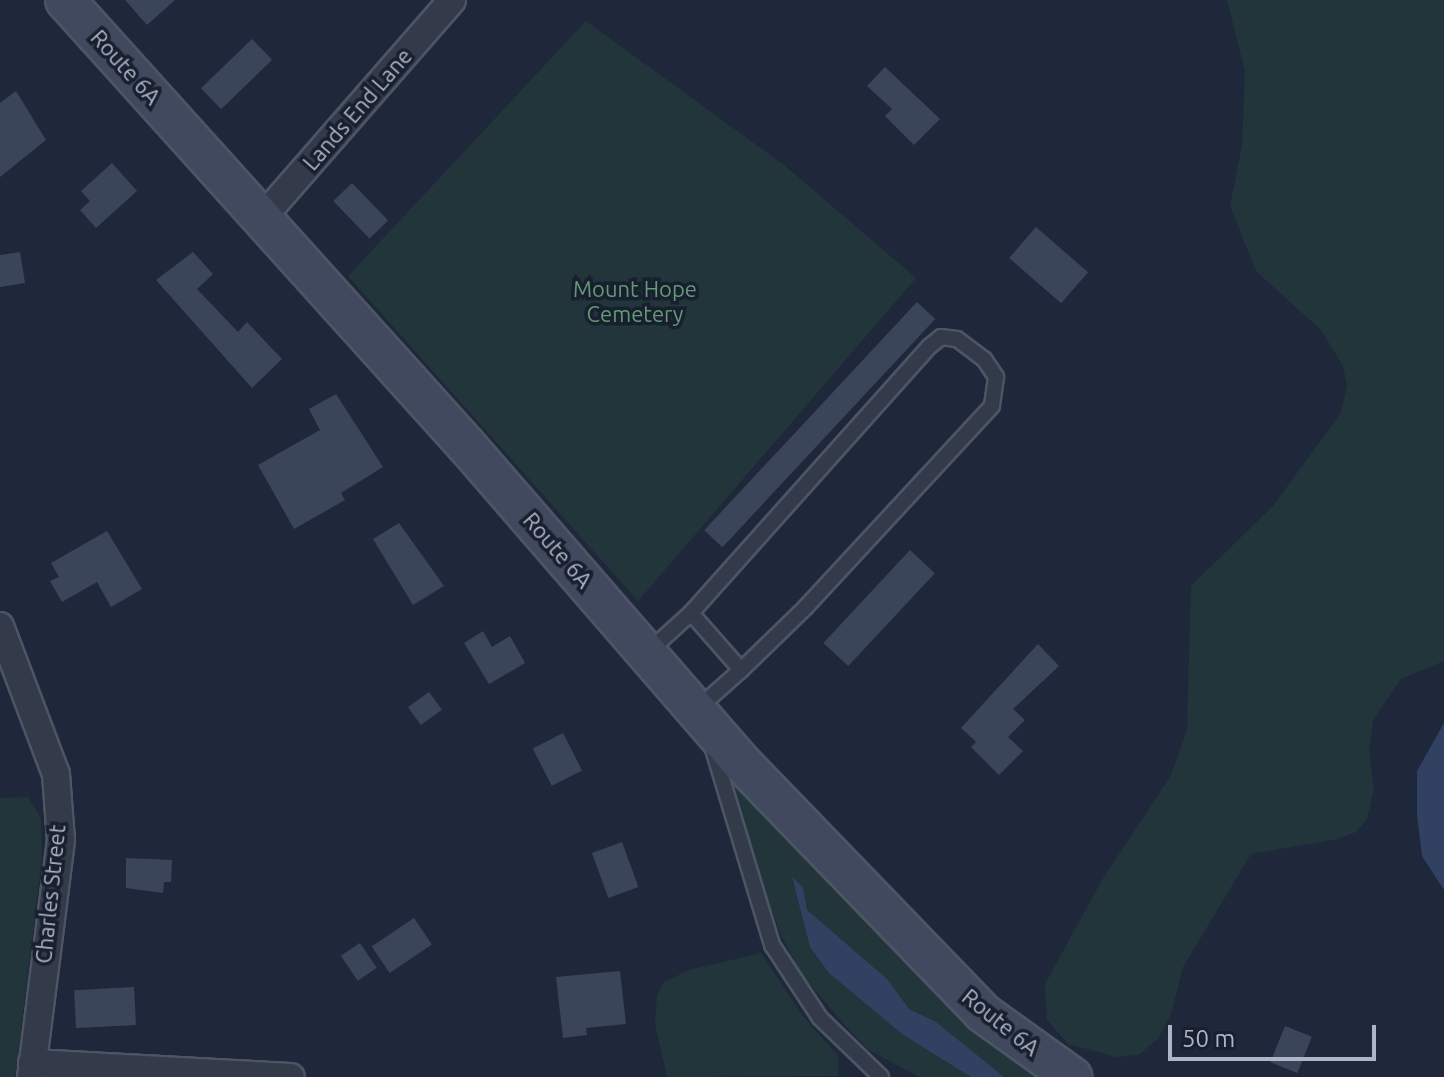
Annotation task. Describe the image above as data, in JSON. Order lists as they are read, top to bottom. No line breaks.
{"streets":{"main road":["Route 6A"],"street":["Lands End Lane","Charles Street"]},"crossings":[["Route 6A","Lands End Lane"]],"parks":["Mount Hope Cemetery"],"scale_bar":"50 m"}
